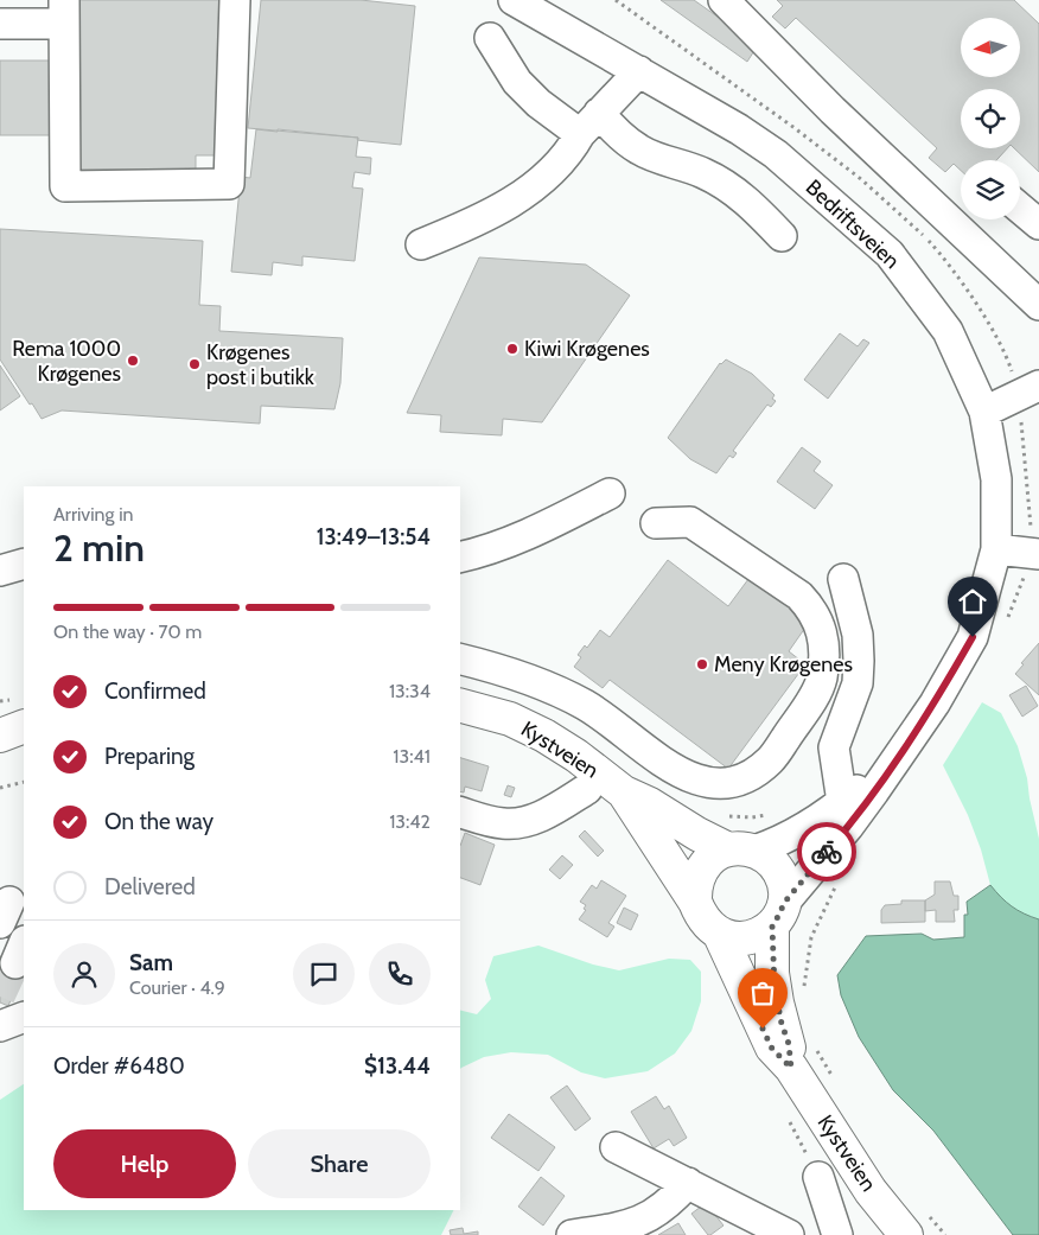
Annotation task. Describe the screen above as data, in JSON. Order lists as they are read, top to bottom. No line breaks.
{"streets":{"main road":["Kystveien"],"street":["Bedriftsveien"]},"crossings":[["Bedriftsveien","Kystveien"]],"places":["Kiwi Krøgenes","Rema 1000 Krøgenes","Krøgenes post i butikk","Meny Krøgenes"],"north":"left","page":{"heading":["2 min","Arriving in","13:49–13:54"],"panel":["Sam","Courier · 4.9","Order #6480","$13.44"],"bar":"On the way · 70 m","list":[["Confirmed","13:34"],["Preparing","13:41"],["On the way","13:42"],"Delivered"],"buttons":["Help","Share"]}}
